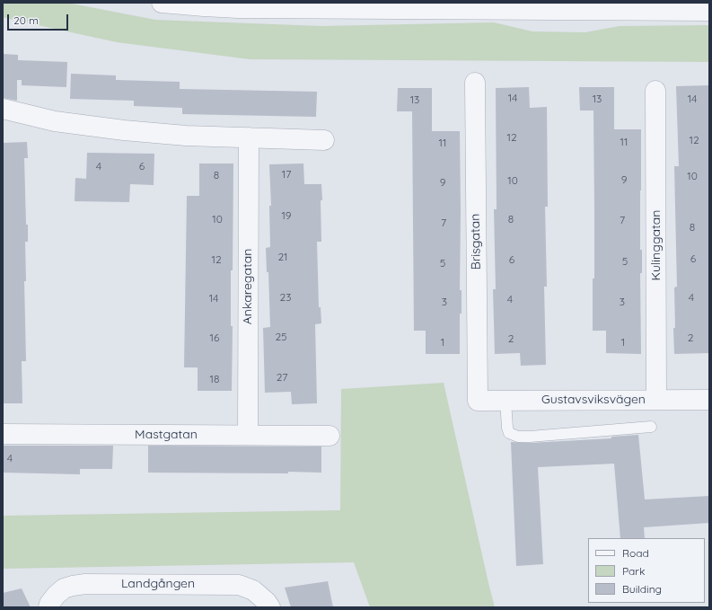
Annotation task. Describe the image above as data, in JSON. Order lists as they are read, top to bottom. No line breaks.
{"streets":{"street":["Brisgatan","Kulinggatan","Ankaregatan","Gustavsviksvägen","Mastgatan","Landgången"]},"crossings":[["Brisgatan","Gustavsviksvägen"],["Kulinggatan","Gustavsviksvägen"],["Ankaregatan","Mastgatan"]],"house_numbers":["14","13","14","13","12","12","11","11","4","6","17","8","10","9","10","9","19","10","8","7","7","8","21","6","12","6","5","5","23","4","14","4","3","3","25","16","2","2","1","1","27","18","4"],"legend":["Road","Park","Building"],"scale_bar":"20 m"}
